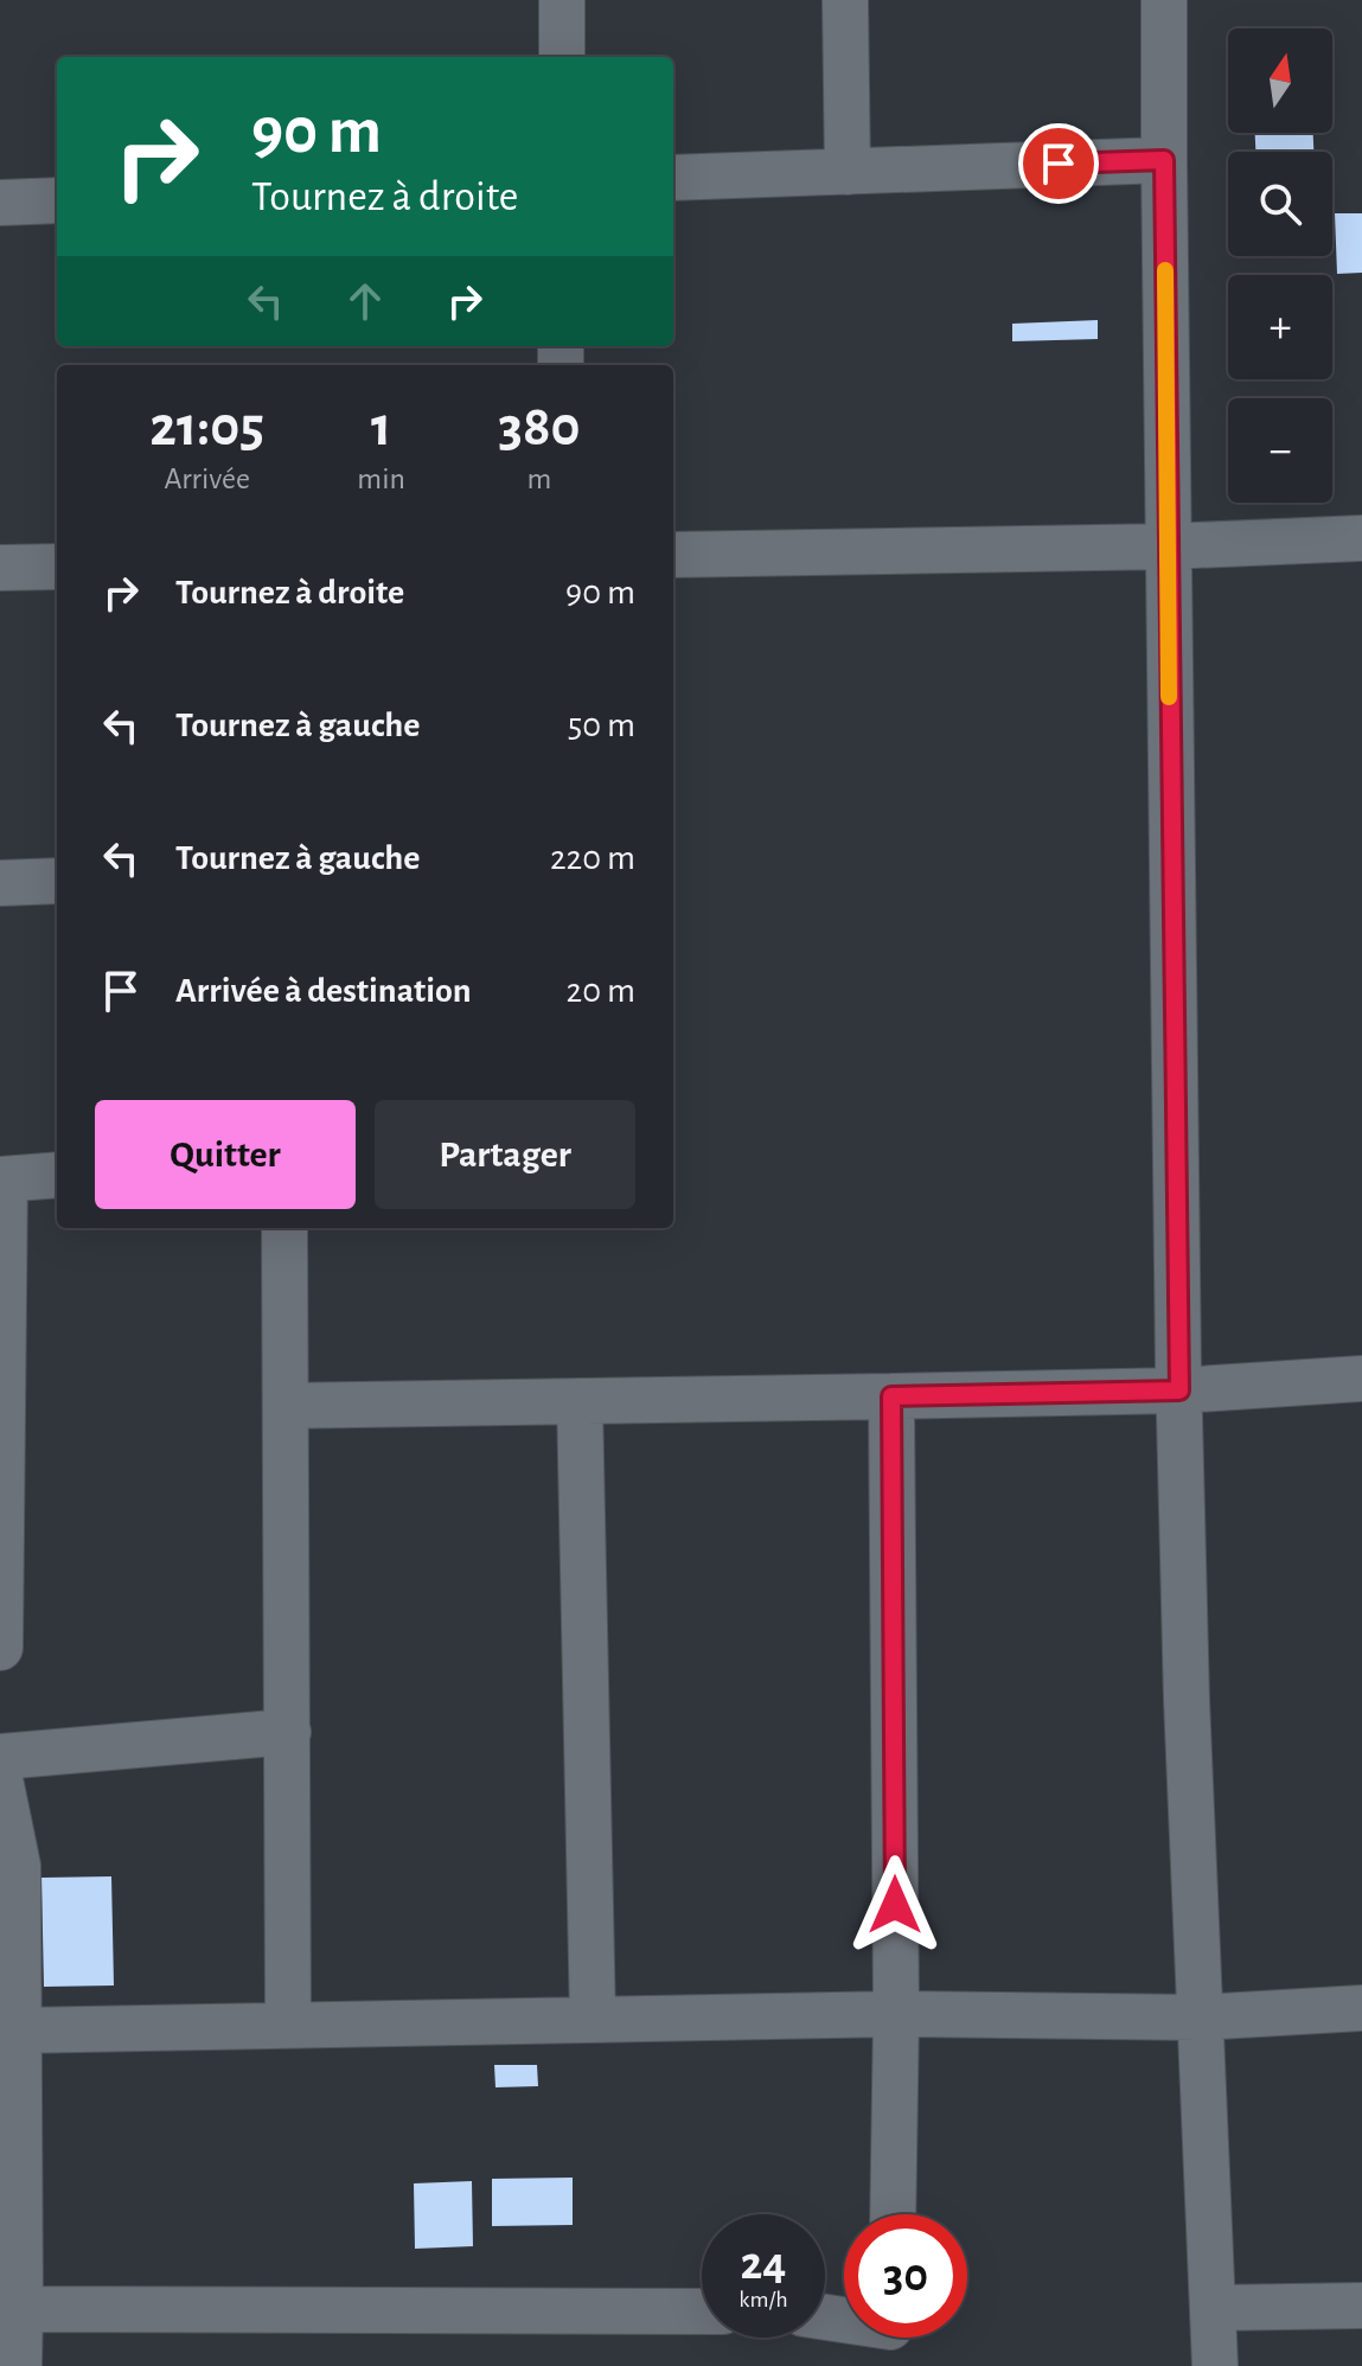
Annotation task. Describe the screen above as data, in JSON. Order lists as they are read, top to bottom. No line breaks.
{"north":"top","page":{"map_buttons":["+","−"],"turn":["90 m","Tournez à droite"],"eta":["21:05","Arrivée","1","min","380","m"],"list":[{"name":"Tournez à droite","value":"90 m"},{"name":"Tournez à gauche","value":"50 m"},{"name":"Tournez à gauche","value":"220 m"},{"name":"Arrivée à destination","value":"20 m"}],"buttons":["Quitter","Partager"],"speed":"24 km/h","limit":"30"}}
